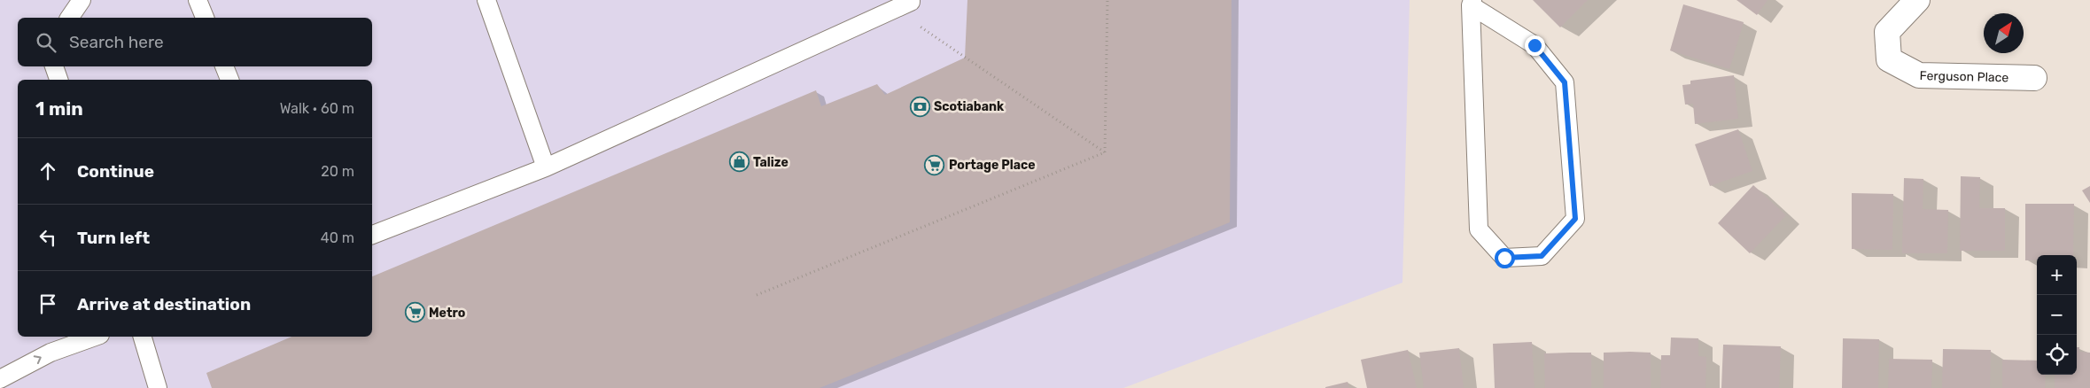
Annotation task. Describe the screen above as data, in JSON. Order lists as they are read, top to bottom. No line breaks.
{"streets":{"street":["Ferguson Place"]},"places":{"bank":["Scotiabank"],"shop":["Talize"],"supermarket":["Portage Place","Metro"]},"north":"top right","page":{"search":"Search here","heading":["1 min","Walk · 60 m"],"list":[["Continue","20 m"],["Turn left","40 m"],"Arrive at destination"],"map_buttons":["+","−"]}}
